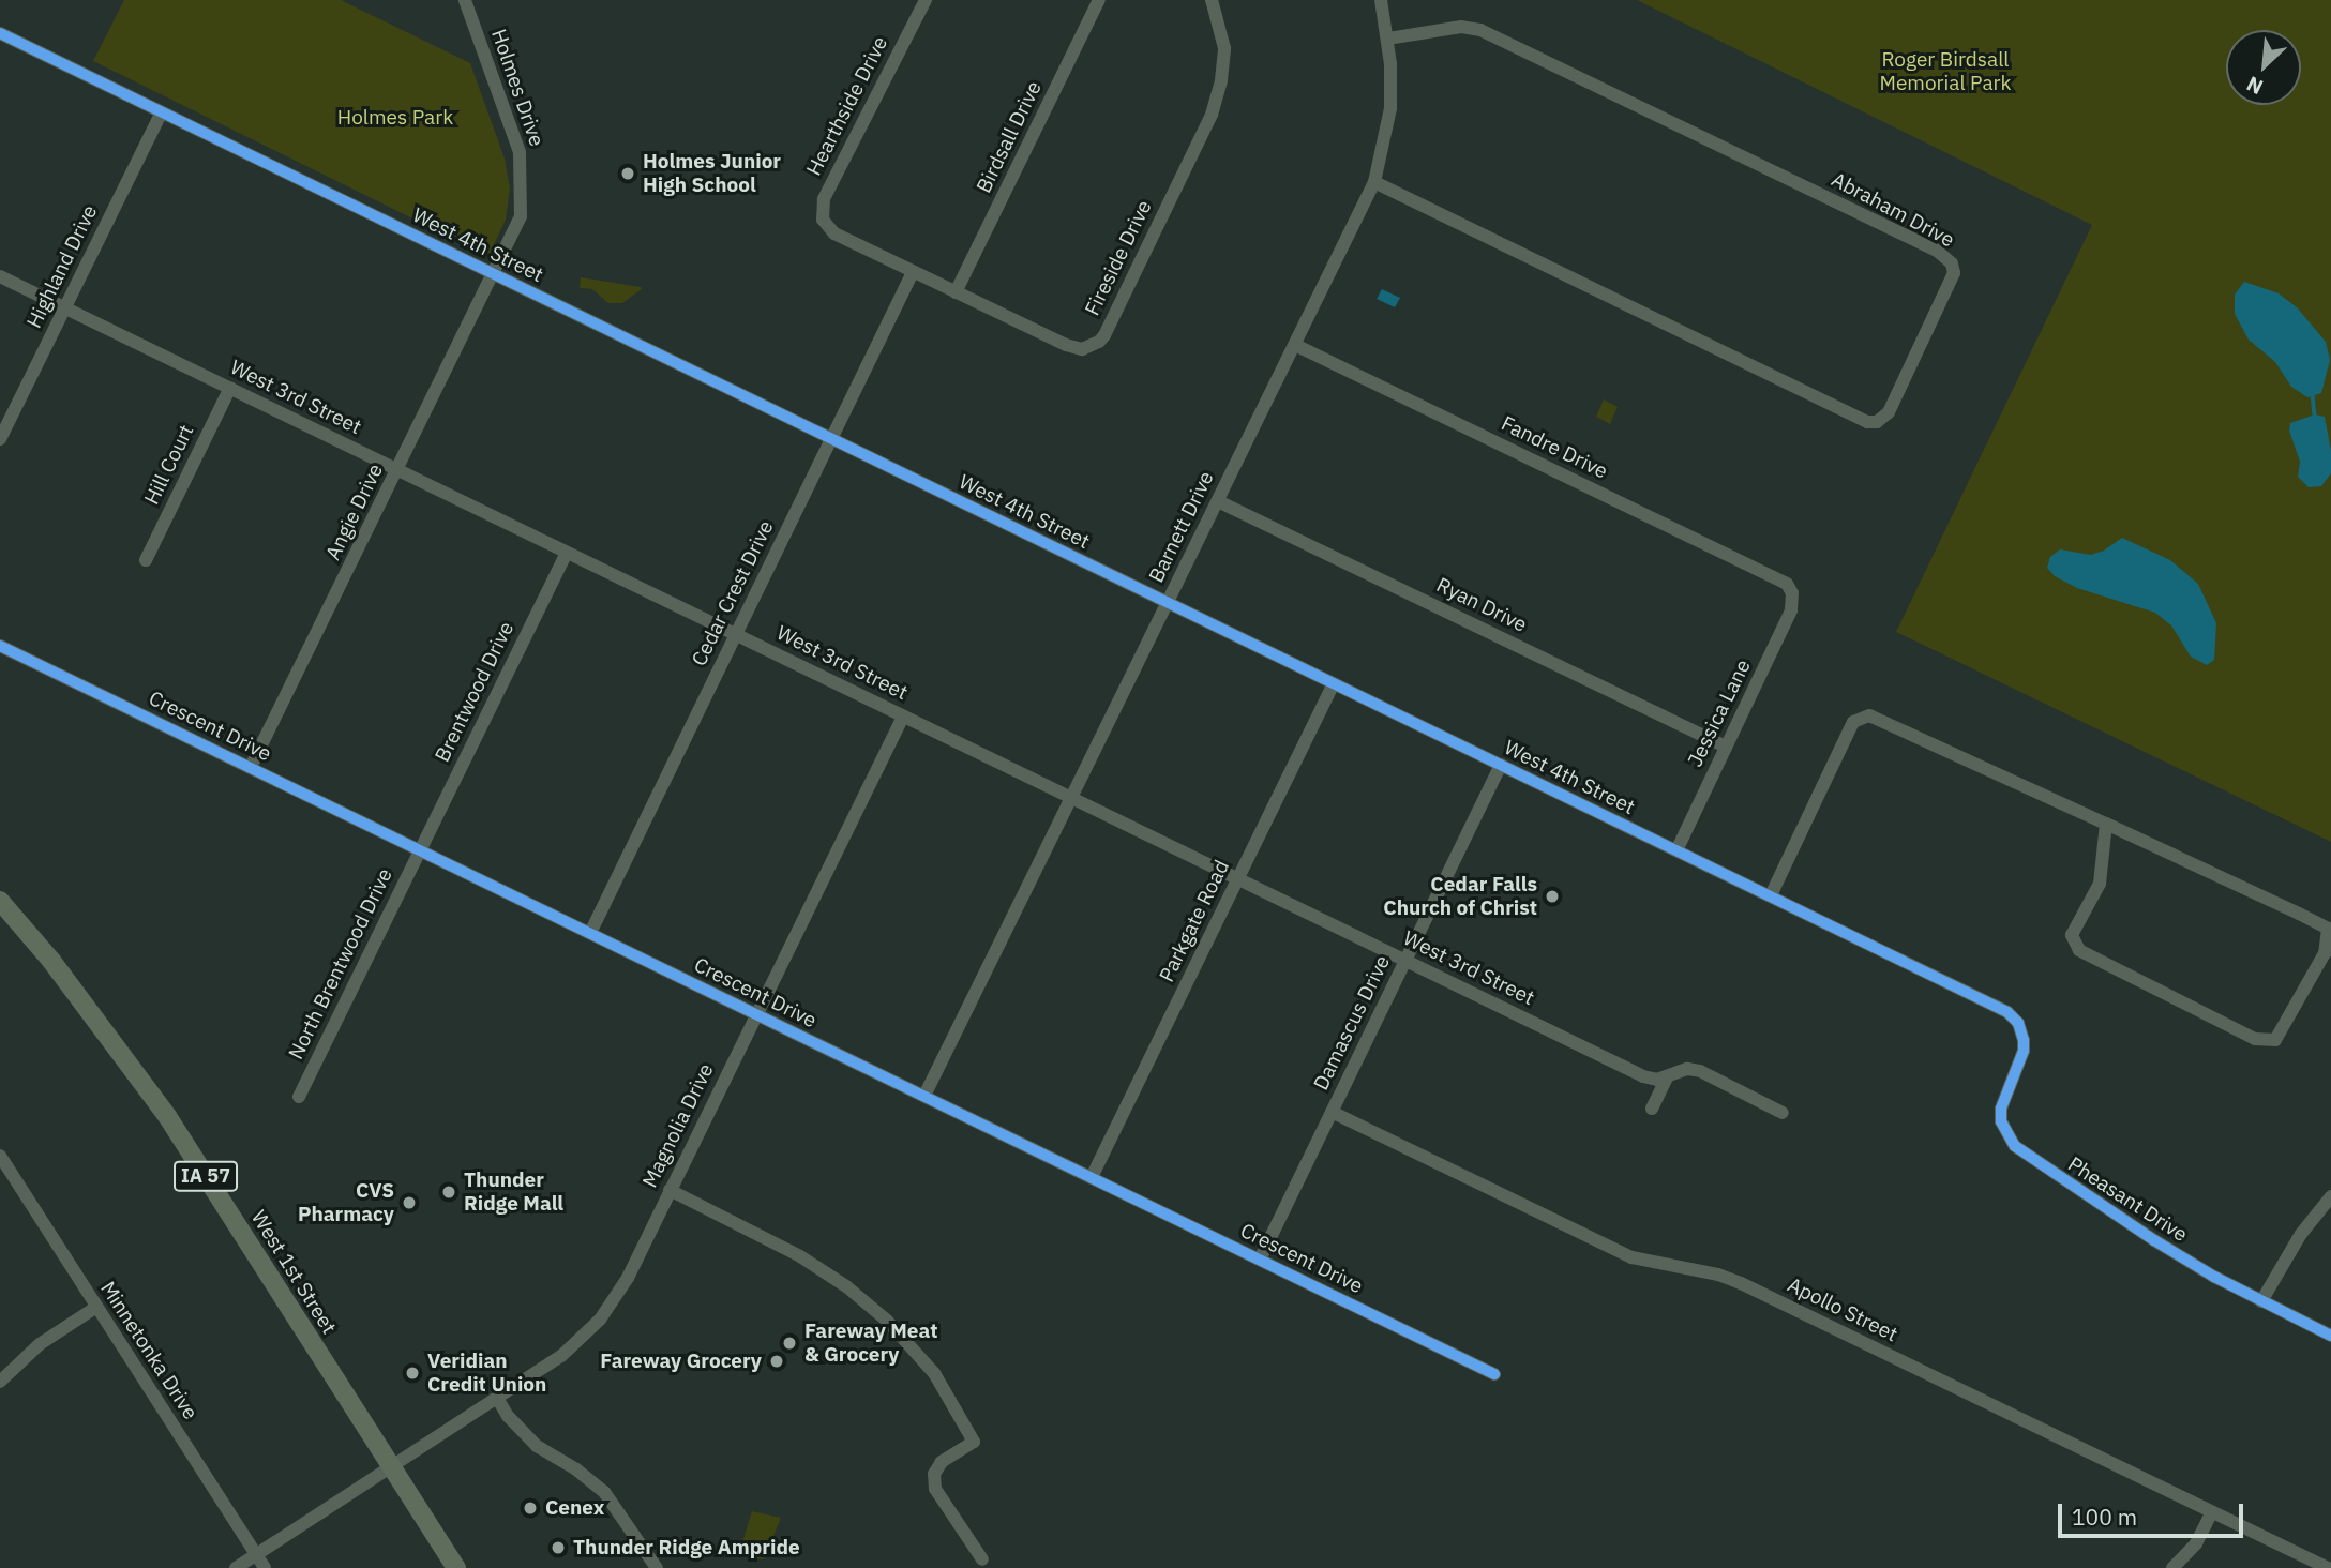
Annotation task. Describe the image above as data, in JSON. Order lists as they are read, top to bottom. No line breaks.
{"streets":{"main road":["IA 57","West 1st Street"],"street":["Holmes Drive","Hearthside Drive","Birdsall Drive","Abraham Drive","West 4th Street","Fireside Drive","Highland Drive","West 3rd Street","Fandre Drive","Hill Court","Angie Drive","Barnett Drive","Cedar Crest Drive","Ryan Drive","Brentwood Drive","Jessica Lane","Crescent Drive","Parkgate Road","North Brentwood Drive","Damascus Drive","Magnolia Drive","Pheasant Drive","Apollo Street","Minnetonka Drive"]},"crossings":[["Holmes Drive","West 4th Street"],["Holmes Drive","Angie Drive"],["Hearthside Drive","Fireside Drive"],["Hearthside Drive","Cedar Crest Drive"],["Birdsall Drive","Fireside Drive"],["Abraham Drive","Barnett Drive"],["West 4th Street","Highland Drive"],["West 4th Street","Angie Drive"],["West 4th Street","Barnett Drive"],["West 4th Street","Cedar Crest Drive"],["West 4th Street","Jessica Lane"],["West 4th Street","Parkgate Road"],["West 4th Street","Damascus Drive"],["West 4th Street","Pheasant Drive"],["Fireside Drive","Cedar Crest Drive"],["Highland Drive","West 3rd Street"],["West 3rd Street","Hill Court"],["West 3rd Street","Angie Drive"],["West 3rd Street","Barnett Drive"],["West 3rd Street","Cedar Crest Drive"],["West 3rd Street","Brentwood Drive"],["West 3rd Street","Parkgate Road"],["West 3rd Street","Damascus Drive"],["West 3rd Street","Magnolia Drive"],["Fandre Drive","Barnett Drive"],["Fandre Drive","Jessica Lane"],["Angie Drive","Crescent Drive"],["Barnett Drive","Ryan Drive"],["Barnett Drive","Crescent Drive"],["Cedar Crest Drive","Crescent Drive"],["Ryan Drive","Jessica Lane"],["Brentwood Drive","Crescent Drive"],["Brentwood Drive","North Brentwood Drive"],["Crescent Drive","Parkgate Road"],["Crescent Drive","North Brentwood Drive"],["Crescent Drive","Damascus Drive"],["Crescent Drive","Magnolia Drive"],["Damascus Drive","Apollo Street"],["Magnolia Drive","West 1st Street"],["Magnolia Drive","Minnetonka Drive"]],"parks":["Roger Birdsall Memorial Park","Holmes Park"],"places":["Holmes Junior High School","Cedar Falls Church of Christ","Thunder Ridge Mall","CVS Pharmacy","Fareway Meat & Grocery","Fareway Grocery","Veridian Credit Union","Cenex","Thunder Ridge Ampride"],"scale_bar":"100 m","north":"bottom left"}
